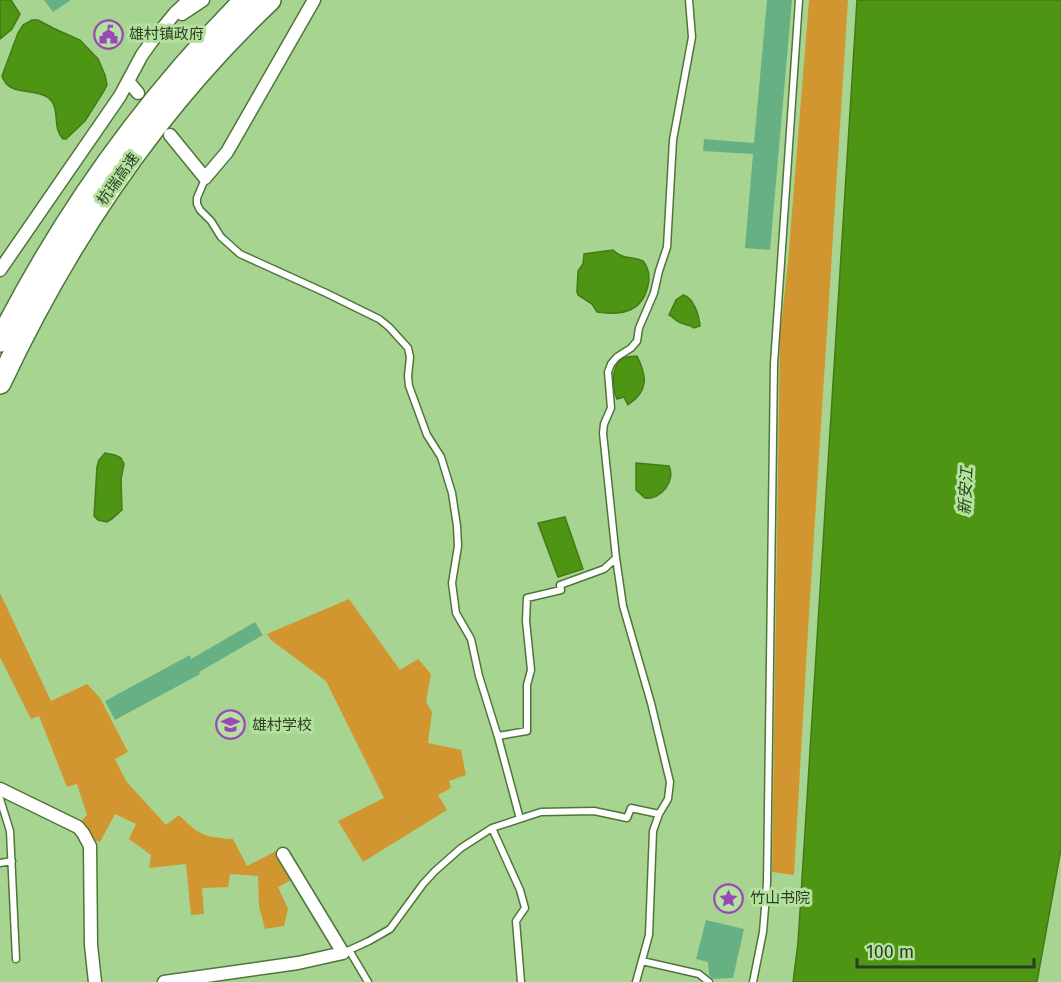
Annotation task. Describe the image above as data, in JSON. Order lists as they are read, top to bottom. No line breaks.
{"streets":{"highway":["杭瑞高速"]},"water":["新安江"],"places":{"public building":["雄村镇政府"],"school or university":["雄村学校"],"place":["竹山书院"]},"scale_bar":"100 m"}
